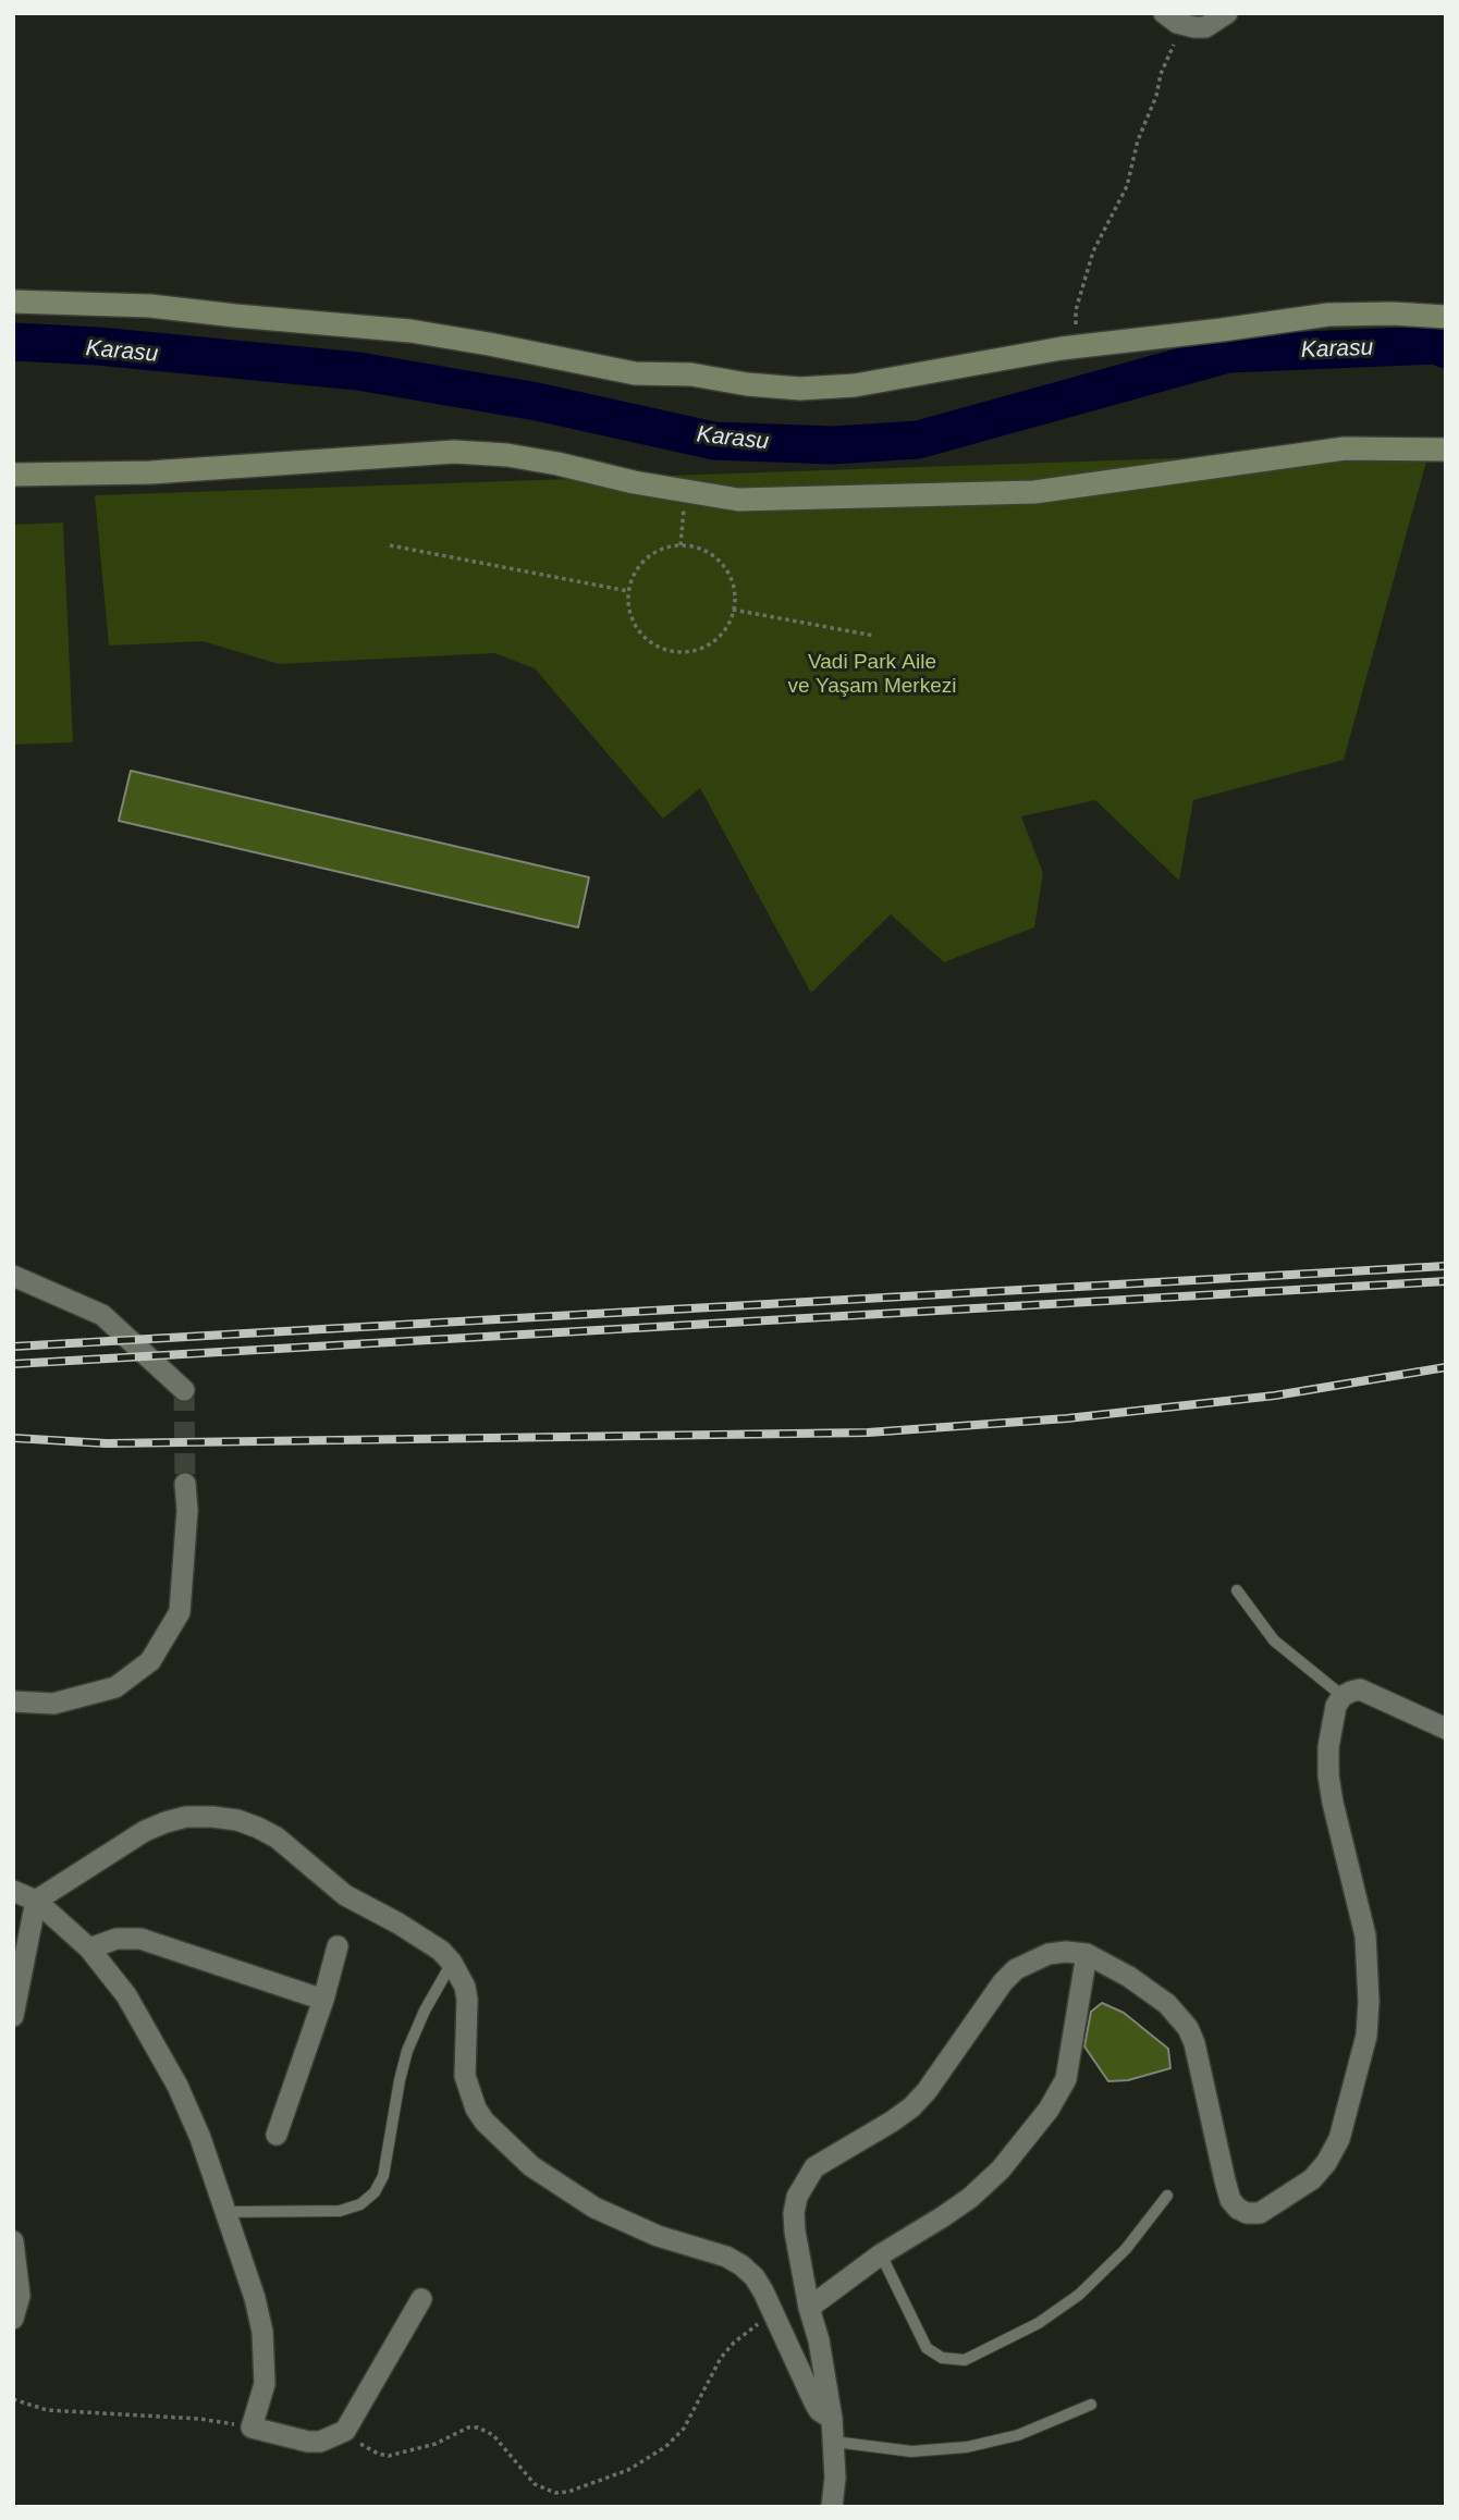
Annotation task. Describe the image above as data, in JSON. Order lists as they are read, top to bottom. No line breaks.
{"water":["Karasu"],"parks":["Vadi Park Aile ve Yaşam Merkezi"]}
